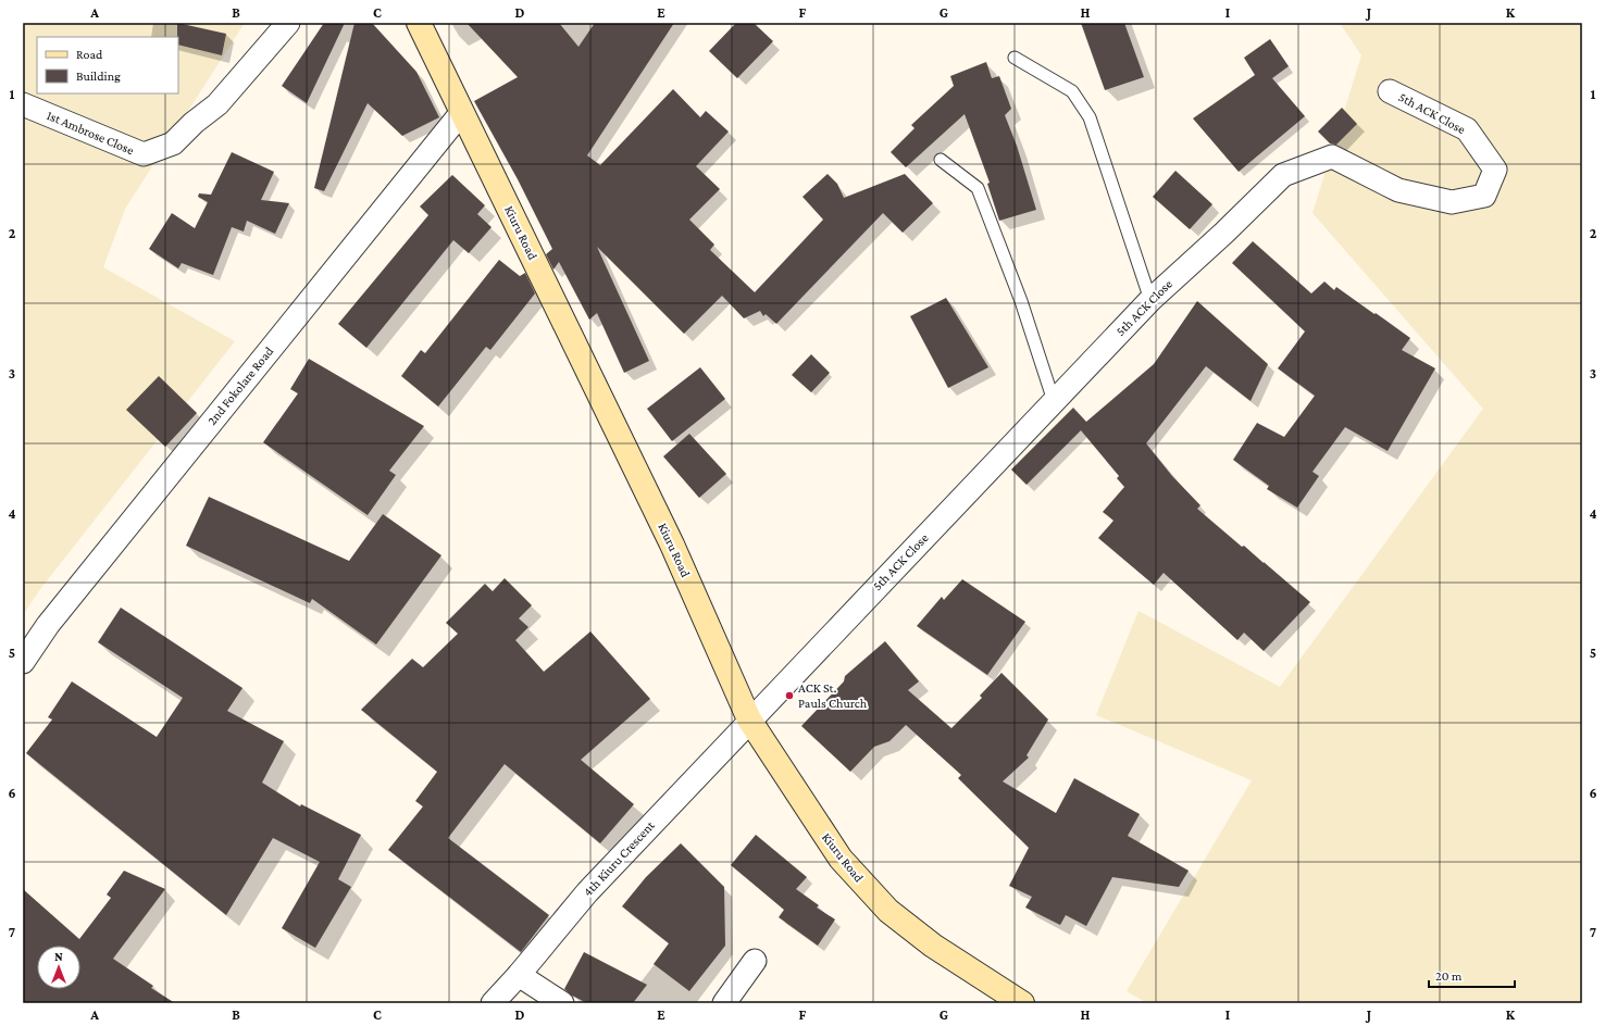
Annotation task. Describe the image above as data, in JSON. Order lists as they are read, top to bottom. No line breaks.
{"streets":{"street":["5th ACK Close","1st Ambrose Close","Kiuru Road","2nd Fokolare Road","4th Kiuru Crescent"]},"crossings":[["5th ACK Close","Kiuru Road"],["5th ACK Close","4th Kiuru Crescent"],["Kiuru Road","2nd Fokolare Road"],["Kiuru Road","4th Kiuru Crescent"]],"places":["ACK St. Pauls Church"],"legend":["Road","Building"],"scale_bar":"20 m","north":"top","grid":{"columns":["A","B","C","D","E","F","G","H","I","J","K"],"rows":["1","2","3","4","5","6","7"]}}
